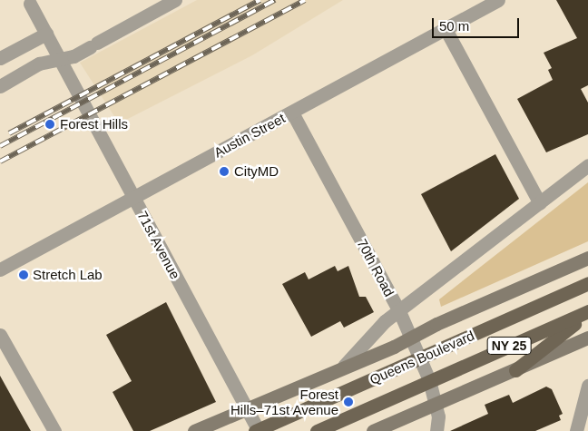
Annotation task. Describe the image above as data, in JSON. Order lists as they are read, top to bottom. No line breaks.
{"streets":{"main road":["NY 25","Queens Boulevard"],"street":["Austin Street","71st Avenue","70th Road"]},"crossings":[["Austin Street","71st Avenue"],["Austin Street","70th Road"],["71st Avenue","Queens Boulevard"],["70th Road","Queens Boulevard"]],"places":["Forest Hills","CityMD","Stretch Lab","Forest Hills–71st Avenue"],"scale_bar":"50 m"}
